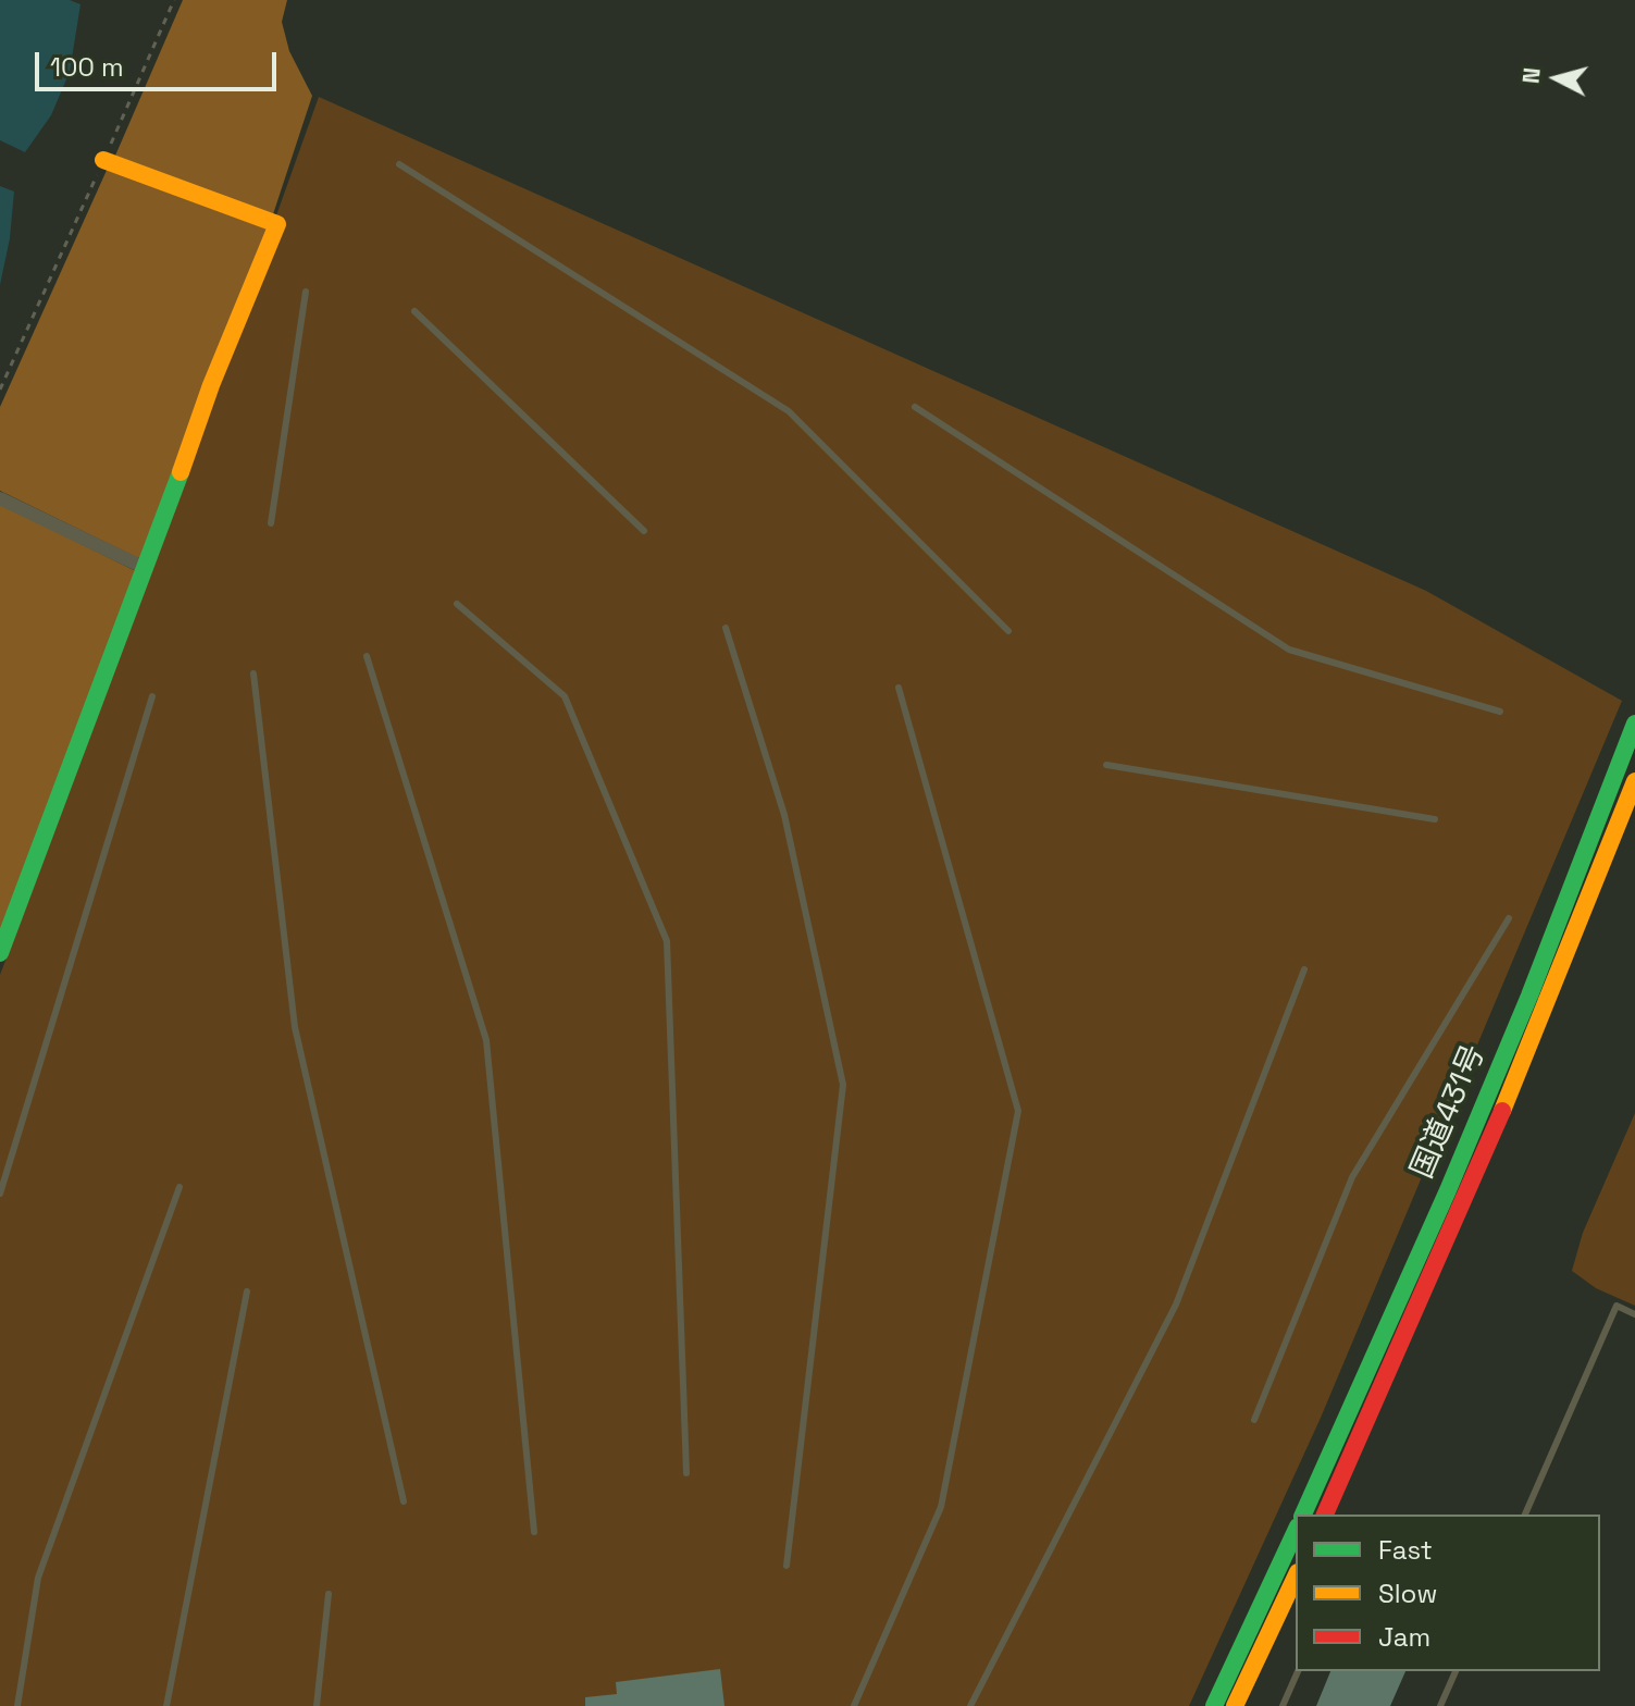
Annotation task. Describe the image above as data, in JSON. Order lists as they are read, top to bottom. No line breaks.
{"streets":{"main road":["国道431号"]},"legend":["Fast","Slow","Jam"],"scale_bar":"100 m","north":"left"}
